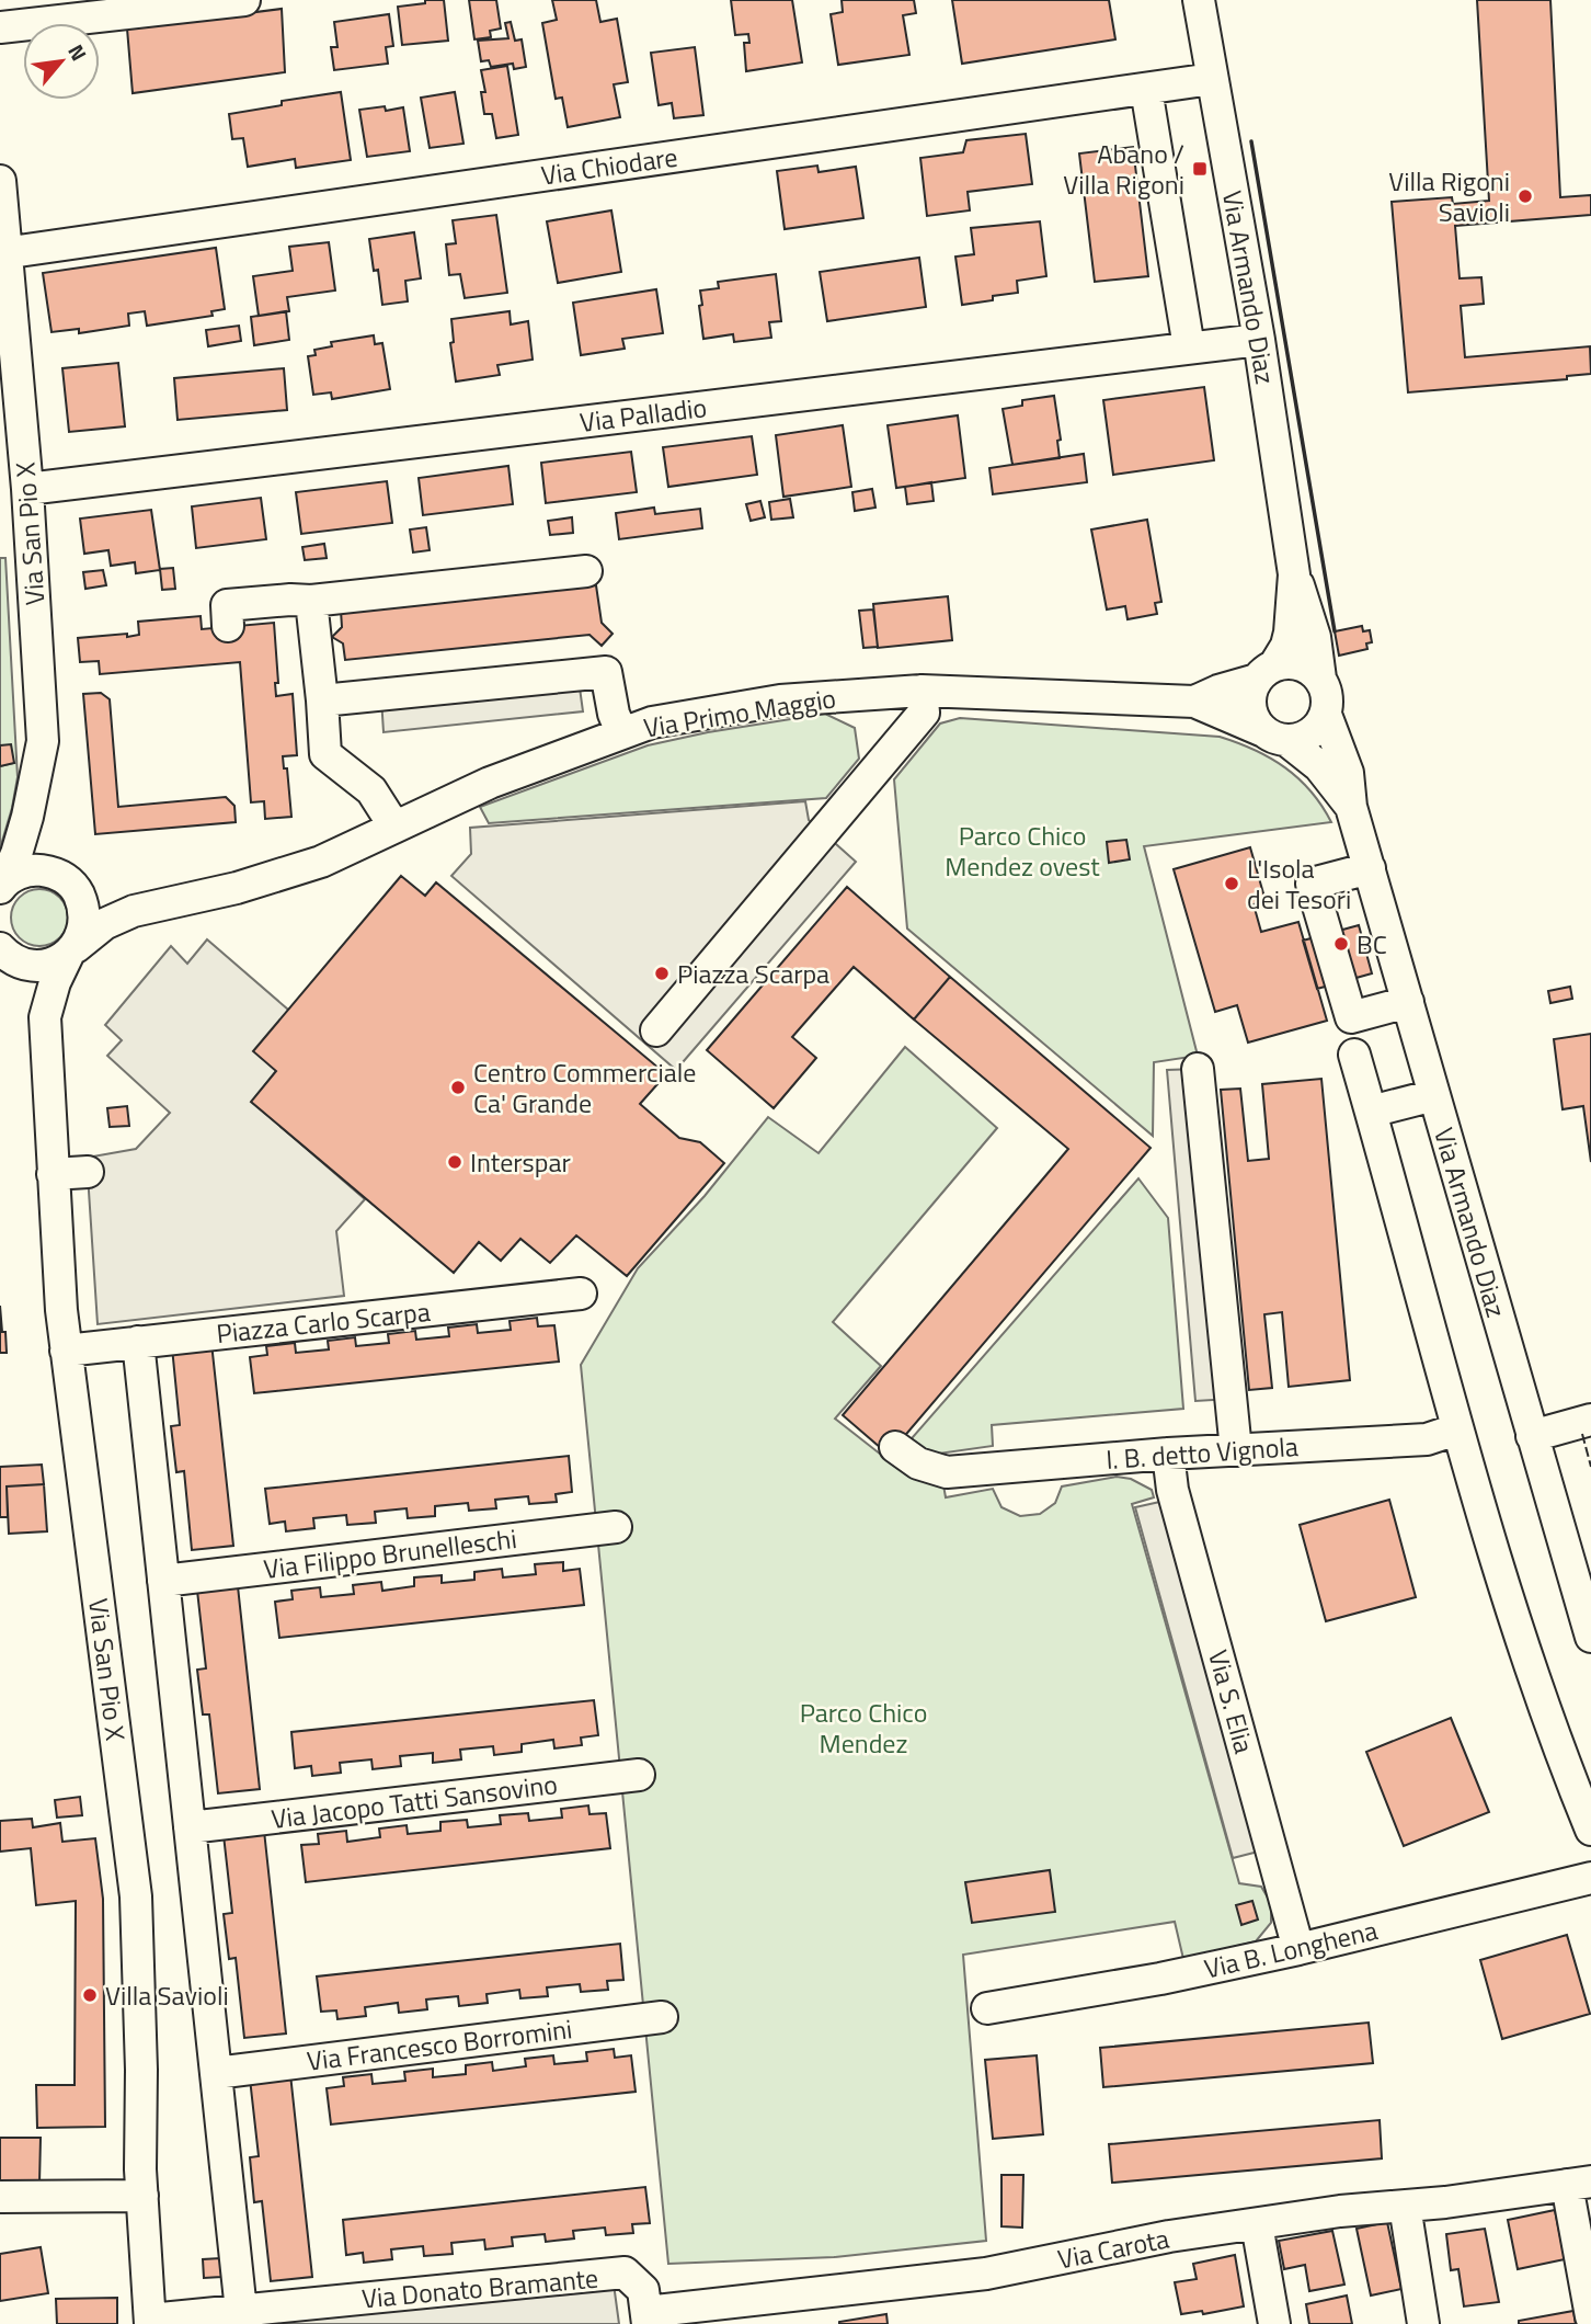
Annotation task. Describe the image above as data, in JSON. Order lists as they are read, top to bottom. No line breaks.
{"streets":{"street":["Via Chiodare","Via Armando Diaz","Via Palladio","Via San Pio X","Via Primo Maggio","Piazza Carlo Scarpa","I. B. detto Vignola","Via Filippo Brunelleschi","Via S. Elia","Via Jacopo Tatti Sansovino","Via B. Longhena","Via Francesco Borromini","Via Carota","Via Donato Bramante"]},"crossings":[["Via Chiodare","Via Armando Diaz"],["Via Chiodare","Via San Pio X"],["Via Armando Diaz","Via Palladio"],["Via Armando Diaz","Via Primo Maggio"],["Via Palladio","Via San Pio X"],["Via San Pio X","Via Primo Maggio"],["Via San Pio X","Piazza Carlo Scarpa"],["Via San Pio X","Via Donato Bramante"],["I. B. detto Vignola","Via S. Elia"],["Via S. Elia","Via B. Longhena"],["Via Carota","Via Donato Bramante"]],"parks":["Parco Chico Mendez ovest","Parco Chico Mendez"],"places":{"transit":["Abano / Villa Rigoni"],"other":["Villa Rigoni Savioli","L'Isola dei Tesori","BC","Piazza Scarpa","Centro Commerciale Ca' Grande","Interspar","Villa Savioli"]},"north":"top right"}
